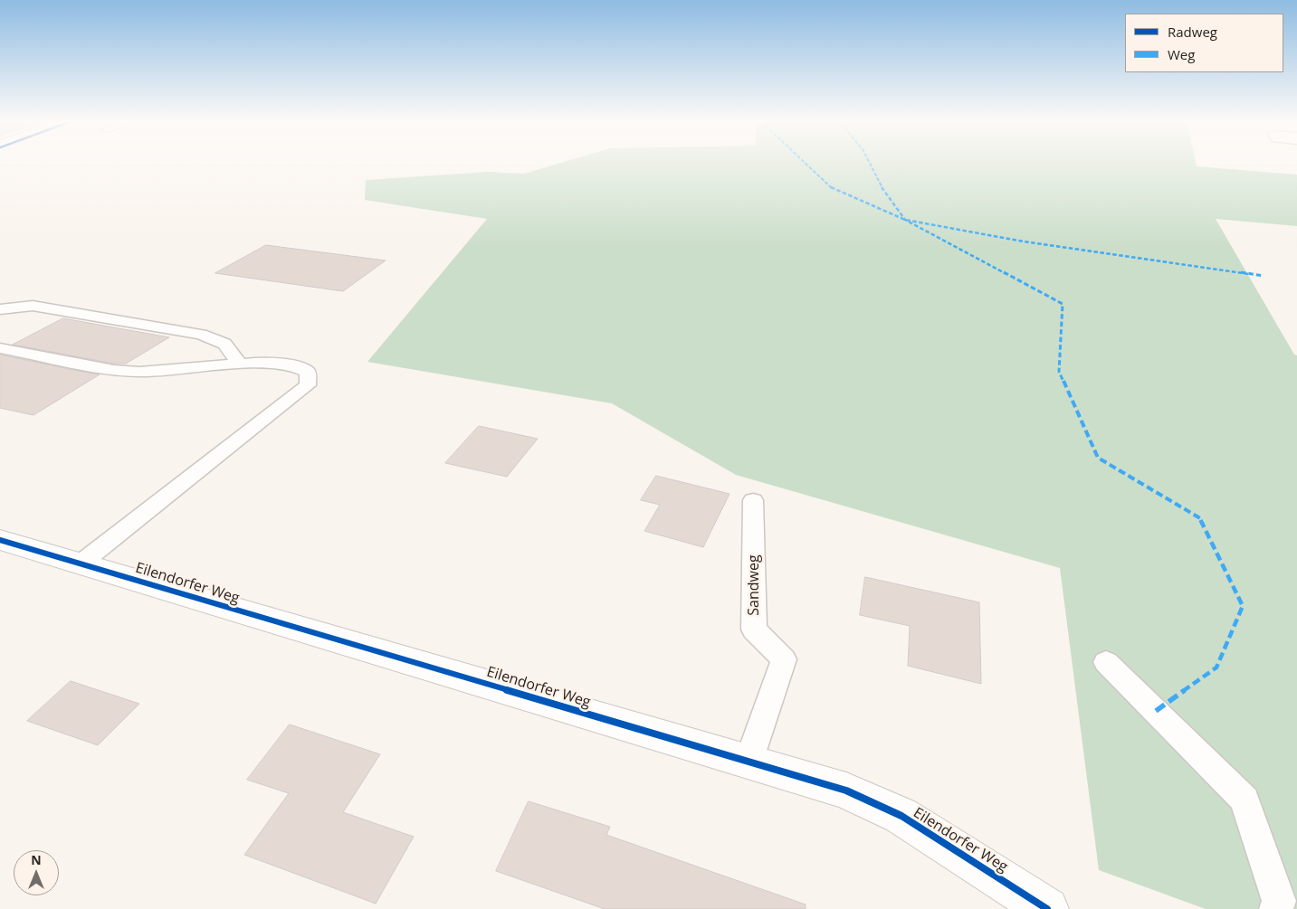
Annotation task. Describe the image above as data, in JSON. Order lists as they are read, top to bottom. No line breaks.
{"streets":{"street":["Eilendorfer Weg"],"lane":["Sandweg"]},"crossings":[["Eilendorfer Weg","Sandweg"]],"legend":["Radweg","Weg"],"north":"top"}
